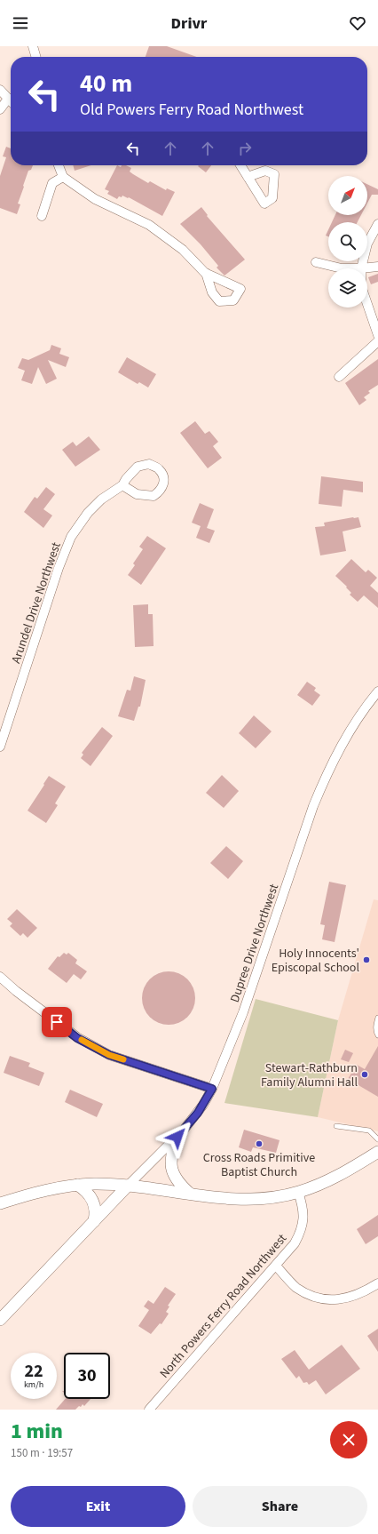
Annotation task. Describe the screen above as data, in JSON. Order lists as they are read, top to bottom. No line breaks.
{"streets":{"street":["Arundel Drive Northwest","Dupree Drive Northwest","North Powers Ferry Road Northwest"]},"places":["Holy Innocents' Episcopal School","Stewart-Rathburn Family Alumni Hall","Cross Roads Primitive Baptist Church"],"north":"top right","page":{"header":"Drivr","turn":["40 m","Old Powers Ferry Road Northwest"],"speed":"22 km/h","limit":"30","heading":["1 min","150 m · 19:57"],"buttons":["Exit","Share"]}}
